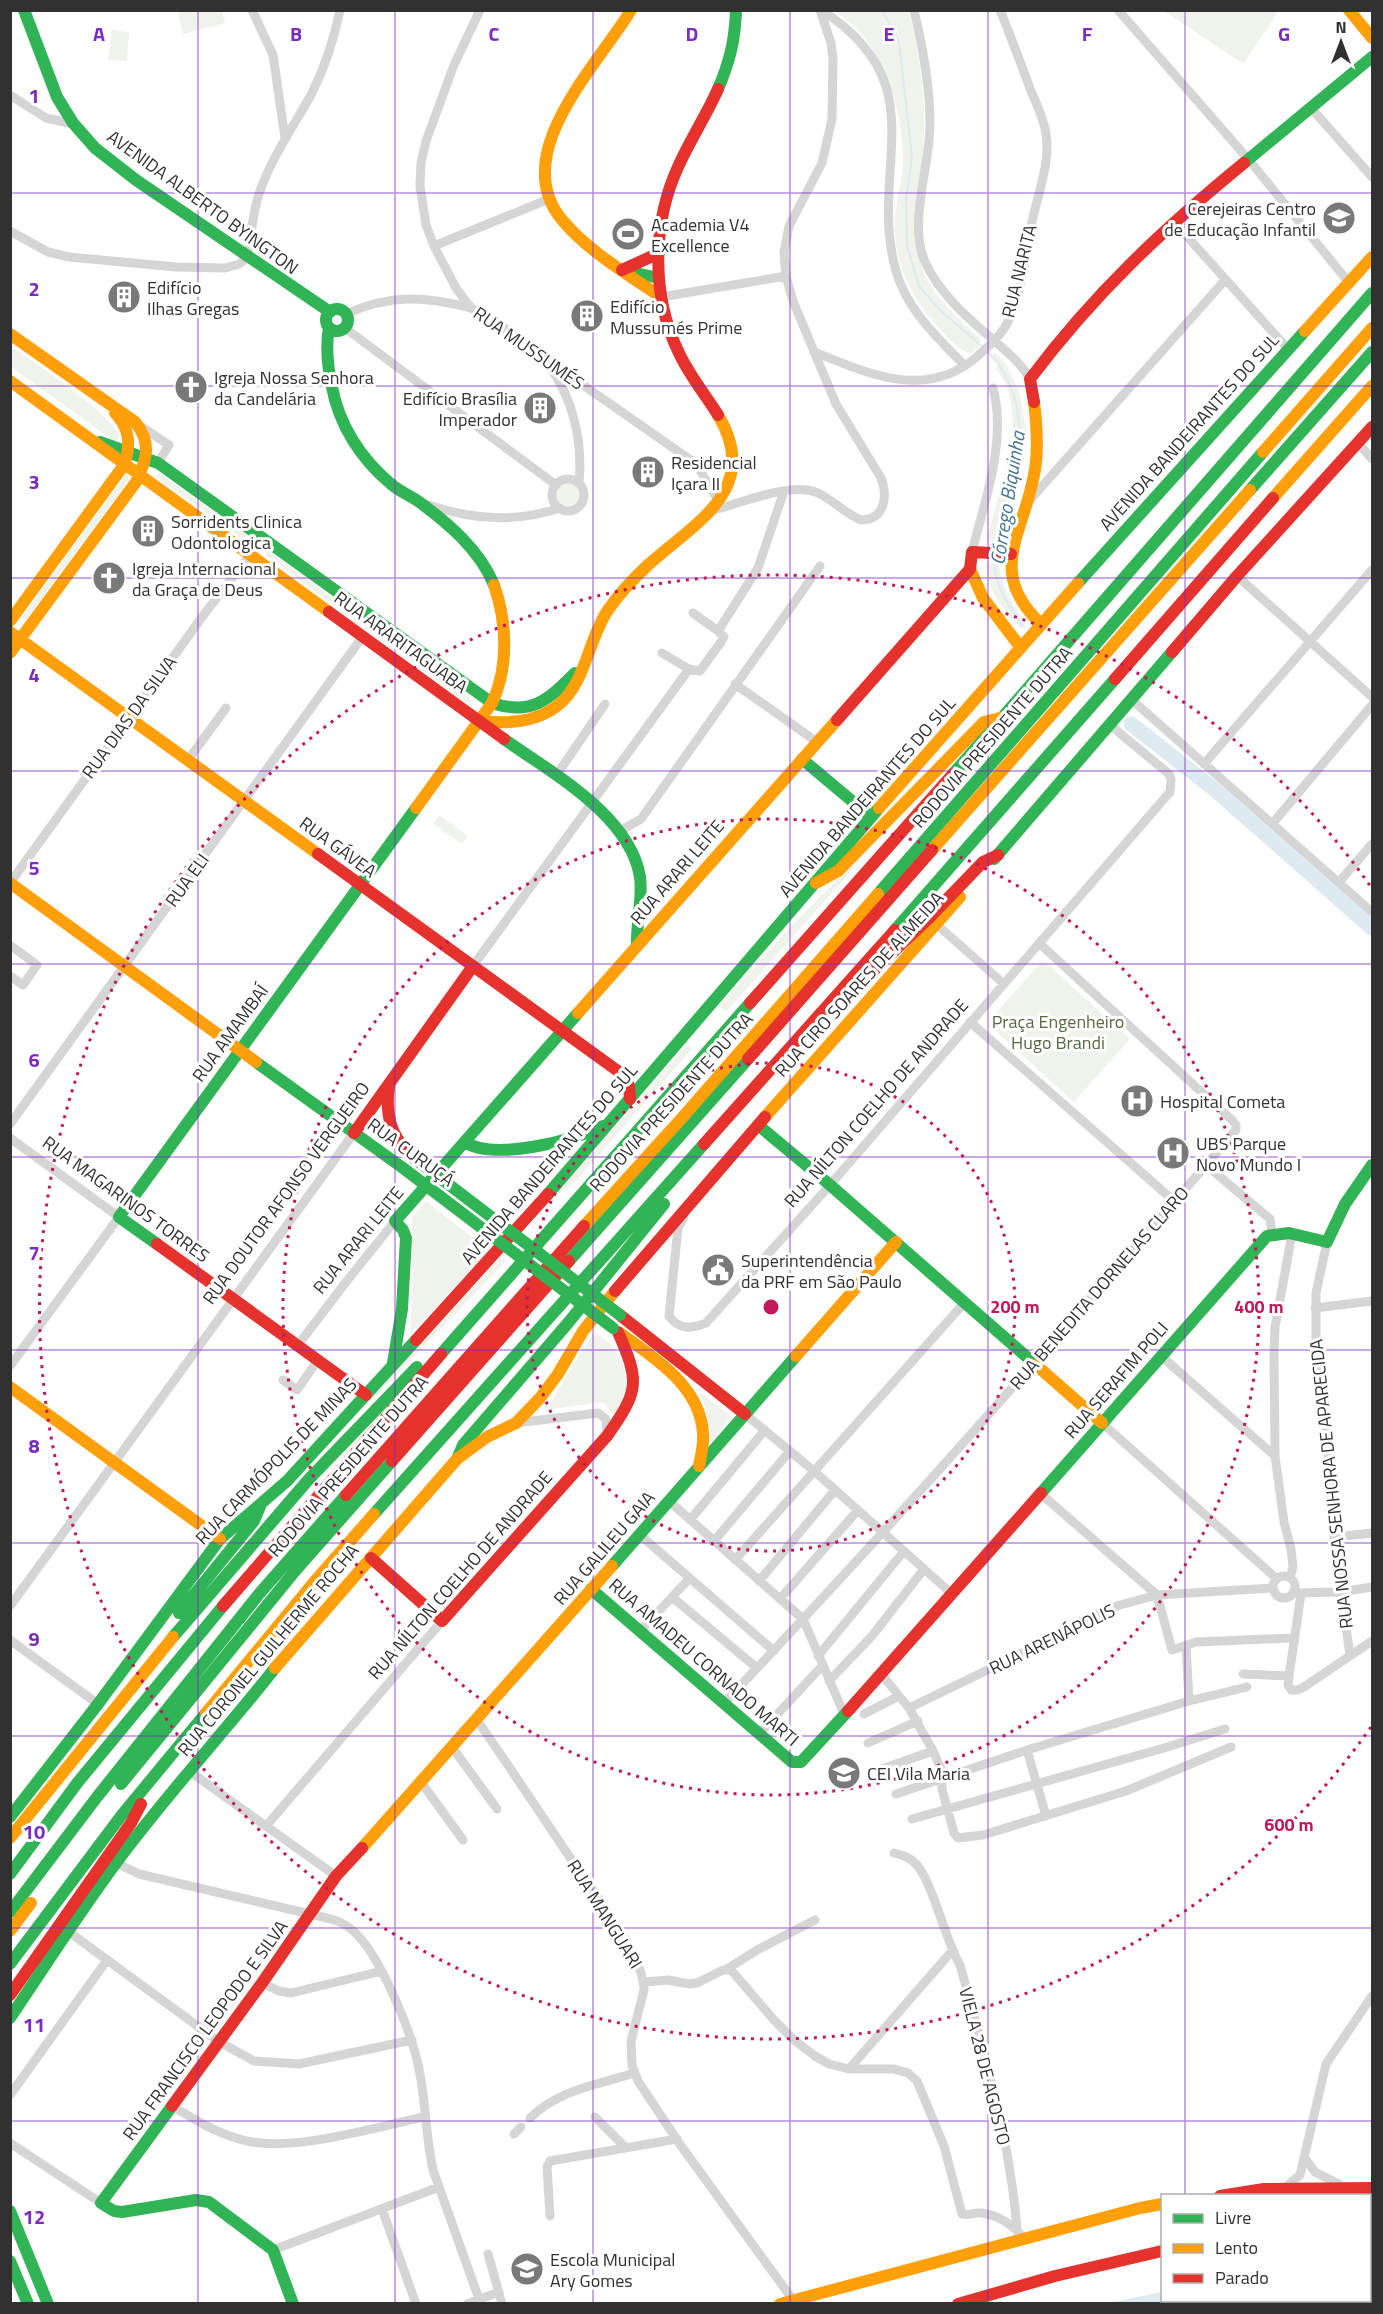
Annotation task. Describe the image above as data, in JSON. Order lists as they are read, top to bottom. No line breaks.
{"streets":{"main road":["AVENIDA ALBERTO BYINGTON","AVENIDA BANDEIRANTES DO SUL","RUA ARARITAGUABA","RODOVIA PRESIDENTE DUTRA","RUA GÁVEA","RUA ARARI LEITE","RUA CIRO SOARES DE ALMEIDA","RUA AMAMBAÍ","RUA NÍLTON COELHO DE ANDRADE","RUA CURUÇÁ","RUA DOUTOR AFONSO VERGUEIRO","RUA MAGARINOS TORRES","RUA SERAFIM POLI","RUA CARMÓPOLIS DE MINAS","RUA GALILEU GAIA","RUA CORONEL GUILHERME ROCHA","RUA AMADEU CORNADO MARTI","RUA FRANCISCO LEOPODO E SILVA"],"street":["RUA NARITA","RUA MUSSUMÉS","RUA DIAS DA SILVA","RUA ELI","RUA BENEDITA DORNELAS CLARO","RUA NOSSA SENHORA DE APARECIDA","RUA ARENÁPOLIS","RUA MANGUARI","VIELA 28 DE AGOSTO"]},"crossings":[["AVENIDA ALBERTO BYINGTON","RUA AMAMBAÍ"],["AVENIDA BANDEIRANTES DO SUL","RUA GÁVEA"],["AVENIDA BANDEIRANTES DO SUL","RUA CARMÓPOLIS DE MINAS"],["RUA ARARITAGUABA","RUA DIAS DA SILVA"],["RUA ARARITAGUABA","RUA ARARI LEITE"],["RUA ARARITAGUABA","RUA ELI"],["RUA ARARITAGUABA","RUA AMAMBAÍ"],["RUA ARARITAGUABA","RUA DOUTOR AFONSO VERGUEIRO"],["RUA DIAS DA SILVA","RUA GÁVEA"],["RUA DIAS DA SILVA","RUA CURUÇÁ"],["RUA GÁVEA","RUA ARARI LEITE"],["RUA GÁVEA","RUA ELI"],["RUA GÁVEA","RUA AMAMBAÍ"],["RUA GÁVEA","RUA DOUTOR AFONSO VERGUEIRO"],["RUA ARARI LEITE","RUA MAGARINOS TORRES"],["RUA ELI","RUA CURUÇÁ"],["RUA CIRO SOARES DE ALMEIDA","RUA NÍLTON COELHO DE ANDRADE"],["RUA CIRO SOARES DE ALMEIDA","RUA CORONEL GUILHERME ROCHA"],["RUA AMAMBAÍ","RUA CURUÇÁ"],["RUA AMAMBAÍ","RUA MAGARINOS TORRES"],["RUA NÍLTON COELHO DE ANDRADE","RUA CURUÇÁ"],["RUA NÍLTON COELHO DE ANDRADE","RUA BENEDITA DORNELAS CLARO"],["RUA NÍLTON COELHO DE ANDRADE","RUA CORONEL GUILHERME ROCHA"],["RUA CURUÇÁ","RUA DOUTOR AFONSO VERGUEIRO"],["RUA CURUÇÁ","RUA GALILEU GAIA"],["RUA DOUTOR AFONSO VERGUEIRO","RUA MAGARINOS TORRES"],["RUA MAGARINOS TORRES","RUA CARMÓPOLIS DE MINAS"],["RUA BENEDITA DORNELAS CLARO","RUA AMADEU CORNADO MARTI"],["RUA SERAFIM POLI","RUA AMADEU CORNADO MARTI"],["RUA GALILEU GAIA","RUA AMADEU CORNADO MARTI"],["RUA GALILEU GAIA","RUA MANGUARI"],["RUA GALILEU GAIA","RUA FRANCISCO LEOPODO E SILVA"]],"water":["Córrego Biquinha"],"parks":["Praça Engenheiro Hugo Brandi"],"places":{"school or university":["Cerejeiras Centro de Educação Infantil","CEI Vila Maria","Escola Municipal Ary Gomes"],"sports":["Academia V4 Excellence"],"building":["Edifício Ilhas Gregas","Edifício Mussumés Prime","Edifício Brasília Imperador","Residencial Içara II","Sorridents Clinica Odontologica"],"church":["Igreja Nossa Senhora da Candelária","Igreja Internacional da Graça de Deus"],"hospital":["Hospital Cometa","UBS Parque Novo Mundo I"],"public building":["Superintendência da PRF em São Paulo"]},"legend":["Livre","Lento","Parado"],"north":"top","grid":{"columns":["A","B","C","D","E","F","G"],"rows":["1","2","3","4","5","6","7","8","9","10","11","12"]},"rings":["200 m","400 m","600 m"]}
